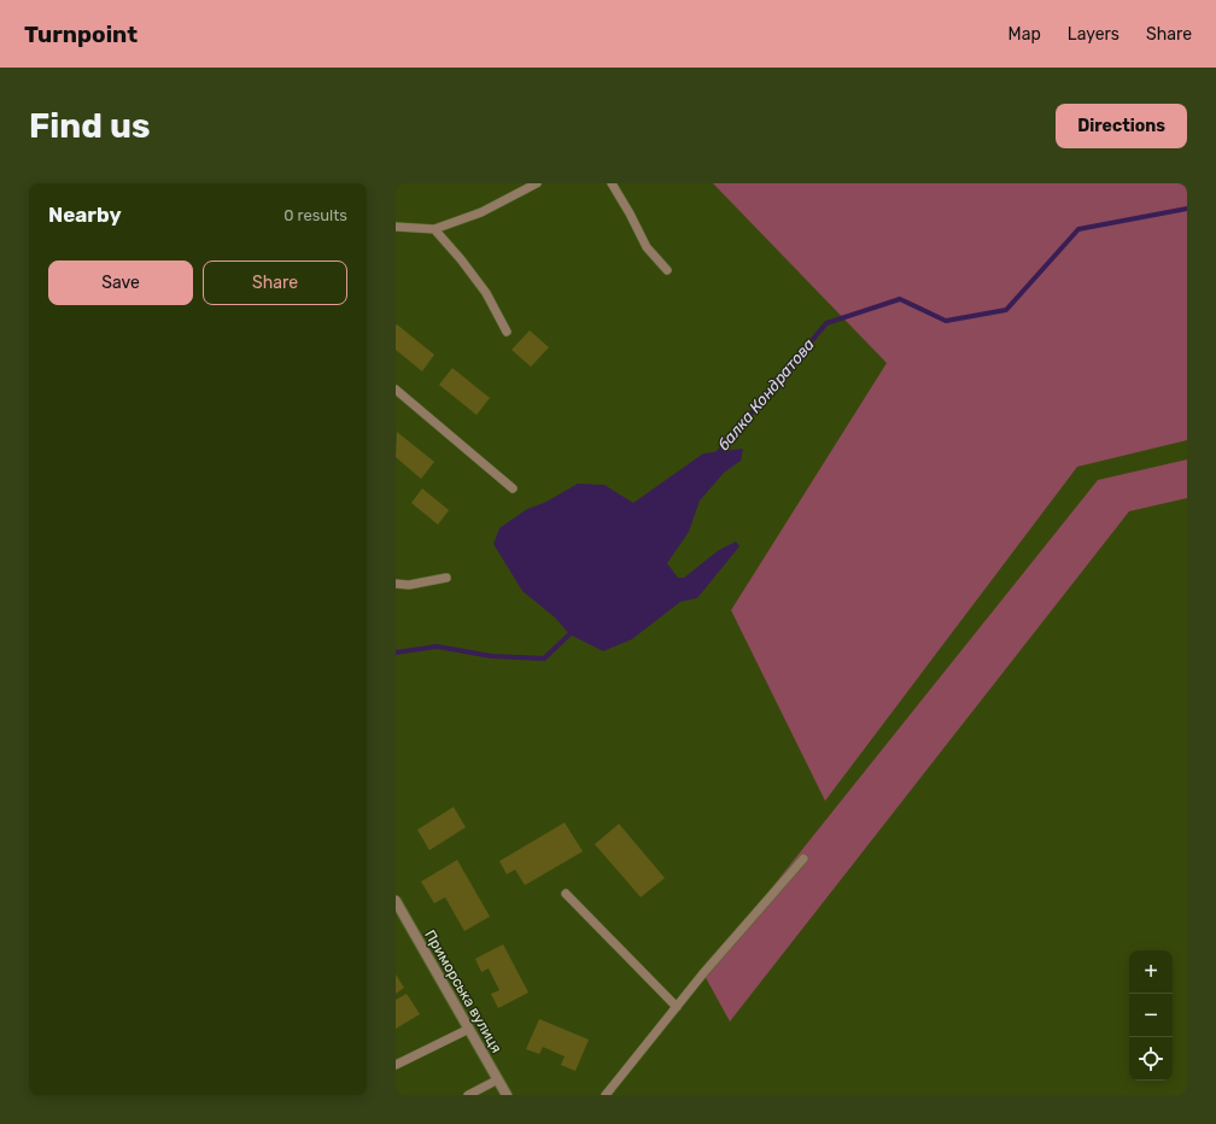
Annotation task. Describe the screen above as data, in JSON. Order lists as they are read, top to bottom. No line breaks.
{"streets":{"street":["Приморська вулиця"]},"water":["балка Кондратова"],"page":{"header":"Turnpoint","nav":["Map","Layers","Share"],"buttons":["Directions",["Save","Share"]],"title":"Find us","heading":["Nearby","0 results"],"map_buttons":["+","−"]}}
